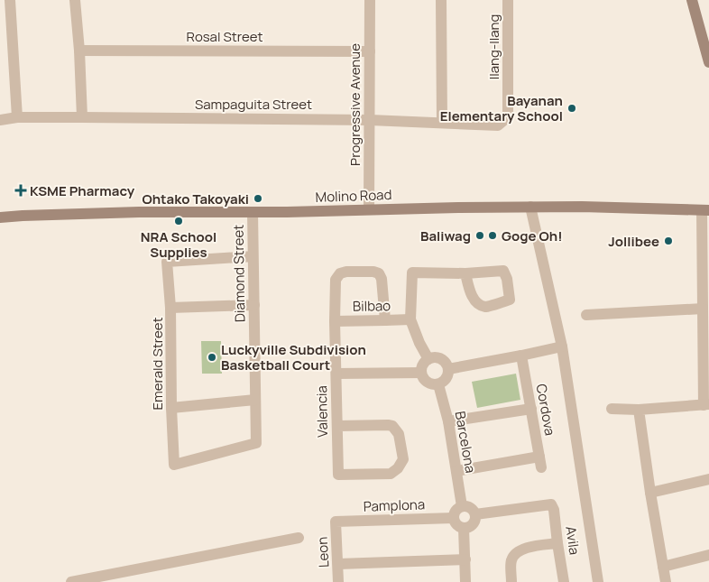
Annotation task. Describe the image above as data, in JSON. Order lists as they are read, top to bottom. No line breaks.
{"streets":{"main road":["Molino Road"],"street":["Rosal Street","Ilang-Ilang","Sampaguita Street","Progressive Avenue","Diamond Street","Bilbao","Emerald Street","Cordova","Valencia","Barcelona","Pamplona","Avila","Leon"]},"crossings":[["Rosal Street","Progressive Avenue"],["Ilang-Ilang","Sampaguita Street"],["Sampaguita Street","Progressive Avenue"],["Progressive Avenue","Molino Road"],["Molino Road","Diamond Street"],["Diamond Street","Emerald Street"],["Bilbao","Valencia"],["Cordova","Barcelona"],["Barcelona","Pamplona"],["Barcelona","Avila"],["Pamplona","Avila"],["Pamplona","Leon"]],"places":{"other":["Bayanan Elementary School","Ohtako Takoyaki","NRA School Supplies","Baliwag","Goge Oh!","Jollibee","Luckyville Subdivision Basketball Court"],"health":["KSME Pharmacy"]}}
